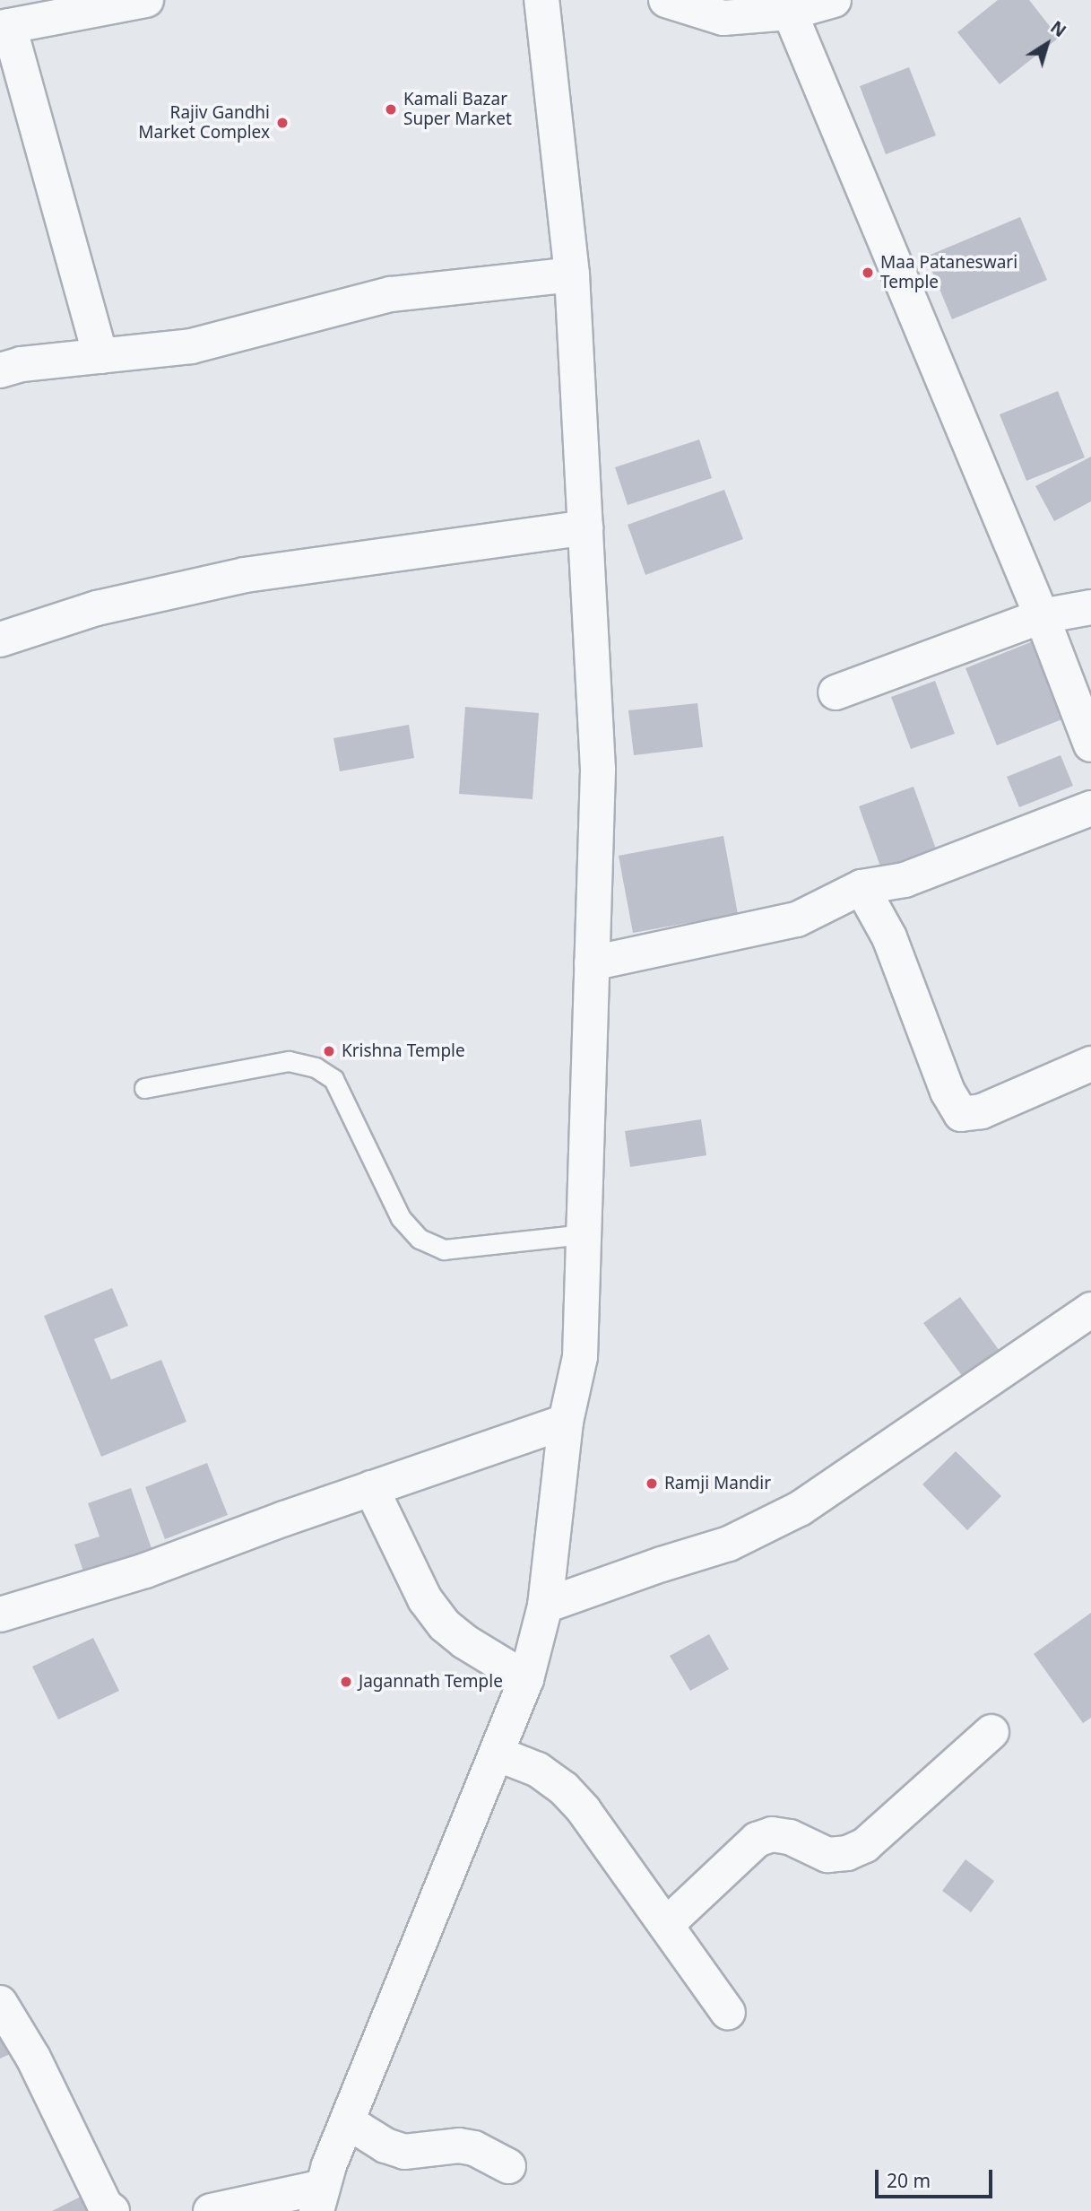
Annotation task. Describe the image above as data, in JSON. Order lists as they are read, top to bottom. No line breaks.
{"places":["Kamali Bazar Super Market","Rajiv Gandhi Market Complex","Maa Pataneswari Temple","Krishna Temple","Ramji Mandir","Jagannath Temple"],"scale_bar":"20 m","north":"top right"}
